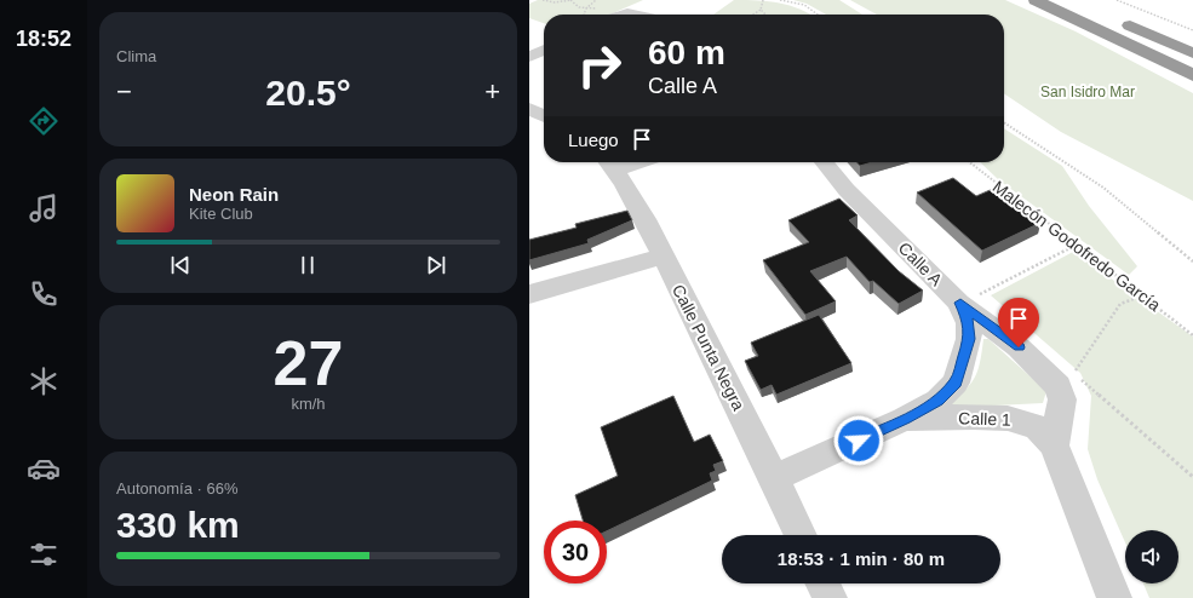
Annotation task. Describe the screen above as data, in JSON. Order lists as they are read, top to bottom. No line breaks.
{"streets":{"street":["Calle A","Calle Punta Negra","Calle 1"],"path":["Malecón Godofredo García"]},"crossings":[["Calle A","Calle 1"],["Calle Punta Negra","Calle 1"]],"parks":["San Isidro Mar"],"page":{"tabs":"18:52","tile":["Clima",["27","km/h"],["Autonomía · 66%","330 km"]],"turn":["60 m","Calle A"],"heat":["−","20.5°","+"],"then":"Luego","song":["Neon Rain","Kite Club"],"limit":"30","trip":"18:53 · 1 min · 80 m"}}
